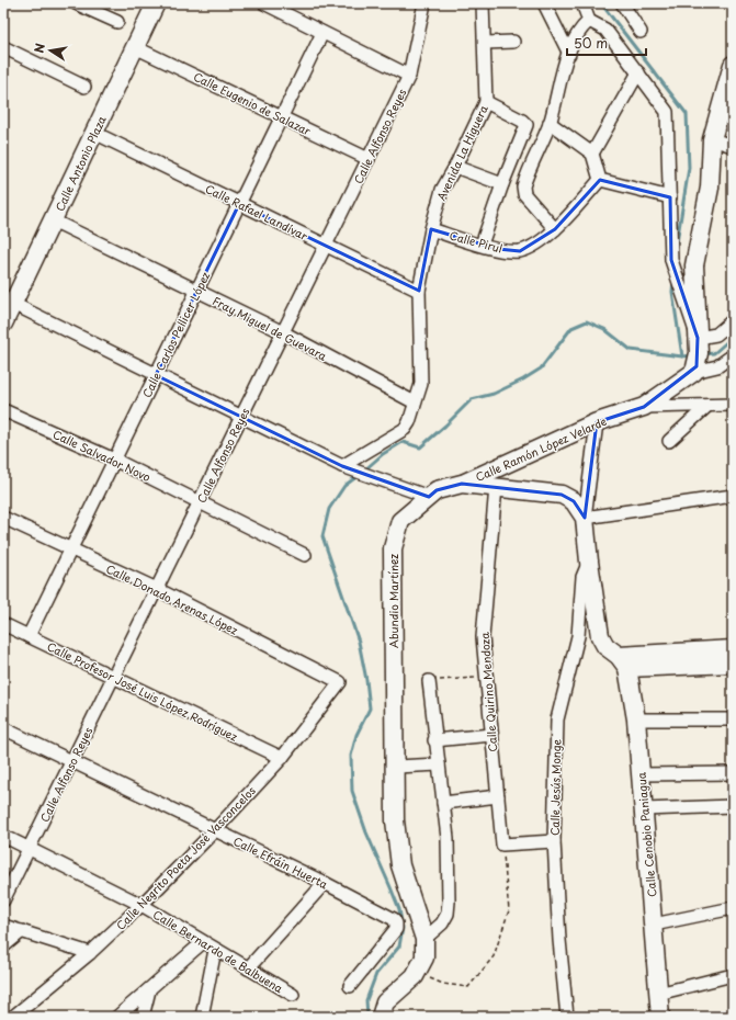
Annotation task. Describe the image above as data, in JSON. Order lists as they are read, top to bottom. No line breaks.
{"streets":{"street":["Calle Eugenio de Salazar","Calle Alfonso Reyes","Avenida La Higuera","Calle Antonio Plaza","Calle Rafael Landívar","Calle Pirul","Fray Miguel de Guevara","Calle Carlos Pellicer López","Calle Ramón López Velarde","Calle Salvador Novo","Calle Donado Arenas López","Abundio Martínez","Calle Profesor José Luis López Rodríguez","Calle Quirino Mendoza","Calle Jesús Monge","Calle Cenobio Paniagua","Calle Negrito Poeta José Vasconcelos","Calle Efráin Huerta","Calle Bernardo de Balbuena"]},"crossings":[["Calle Eugenio de Salazar","Calle Alfonso Reyes"],["Calle Eugenio de Salazar","Calle Antonio Plaza"],["Calle Eugenio de Salazar","Calle Carlos Pellicer López"],["Calle Alfonso Reyes","Calle Rafael Landívar"],["Calle Alfonso Reyes","Fray Miguel de Guevara"],["Calle Alfonso Reyes","Calle Salvador Novo"],["Calle Alfonso Reyes","Calle Donado Arenas López"],["Calle Alfonso Reyes","Calle Profesor José Luis López Rodríguez"],["Calle Alfonso Reyes","Calle Efráin Huerta"],["Calle Alfonso Reyes","Calle Bernardo de Balbuena"],["Avenida La Higuera","Calle Rafael Landívar"],["Avenida La Higuera","Calle Pirul"],["Avenida La Higuera","Fray Miguel de Guevara"],["Calle Antonio Plaza","Calle Rafael Landívar"],["Calle Antonio Plaza","Fray Miguel de Guevara"],["Calle Rafael Landívar","Calle Carlos Pellicer López"],["Fray Miguel de Guevara","Calle Carlos Pellicer López"],["Calle Carlos Pellicer López","Calle Salvador Novo"],["Calle Carlos Pellicer López","Calle Donado Arenas López"],["Calle Carlos Pellicer López","Calle Profesor José Luis López Rodríguez"],["Calle Ramón López Velarde","Abundio Martínez"],["Calle Donado Arenas López","Calle Negrito Poeta José Vasconcelos"],["Abundio Martínez","Calle Quirino Mendoza"],["Calle Profesor José Luis López Rodríguez","Calle Negrito Poeta José Vasconcelos"],["Calle Negrito Poeta José Vasconcelos","Calle Efráin Huerta"],["Calle Negrito Poeta José Vasconcelos","Calle Bernardo de Balbuena"]],"scale_bar":"50 m","north":"left"}
